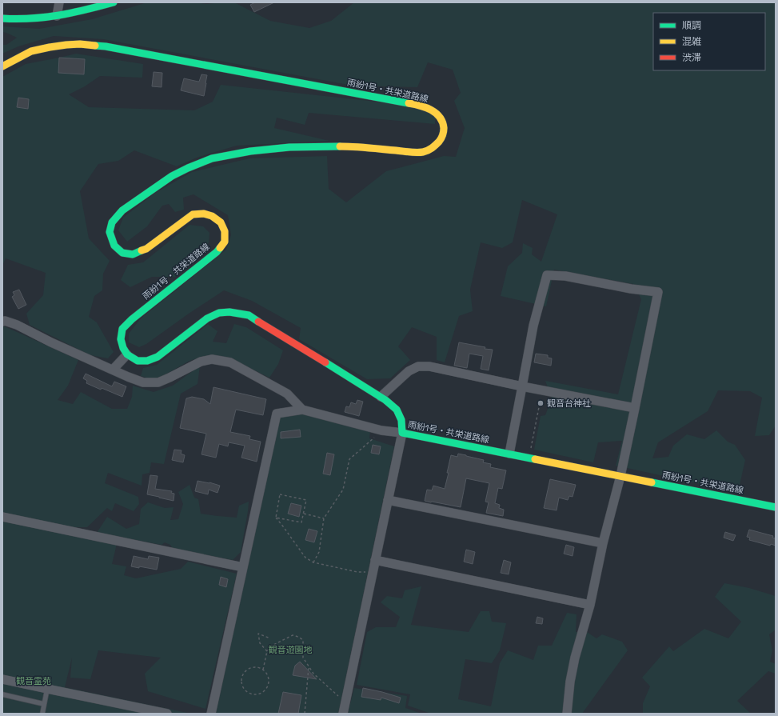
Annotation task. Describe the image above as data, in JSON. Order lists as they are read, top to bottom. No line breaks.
{"streets":{"street":["雨紛1号・共栄道路線"]},"parks":["観音遊園地","観音霊苑"],"places":["観音台神社"],"legend":["順調","混雑","渋滞"]}
